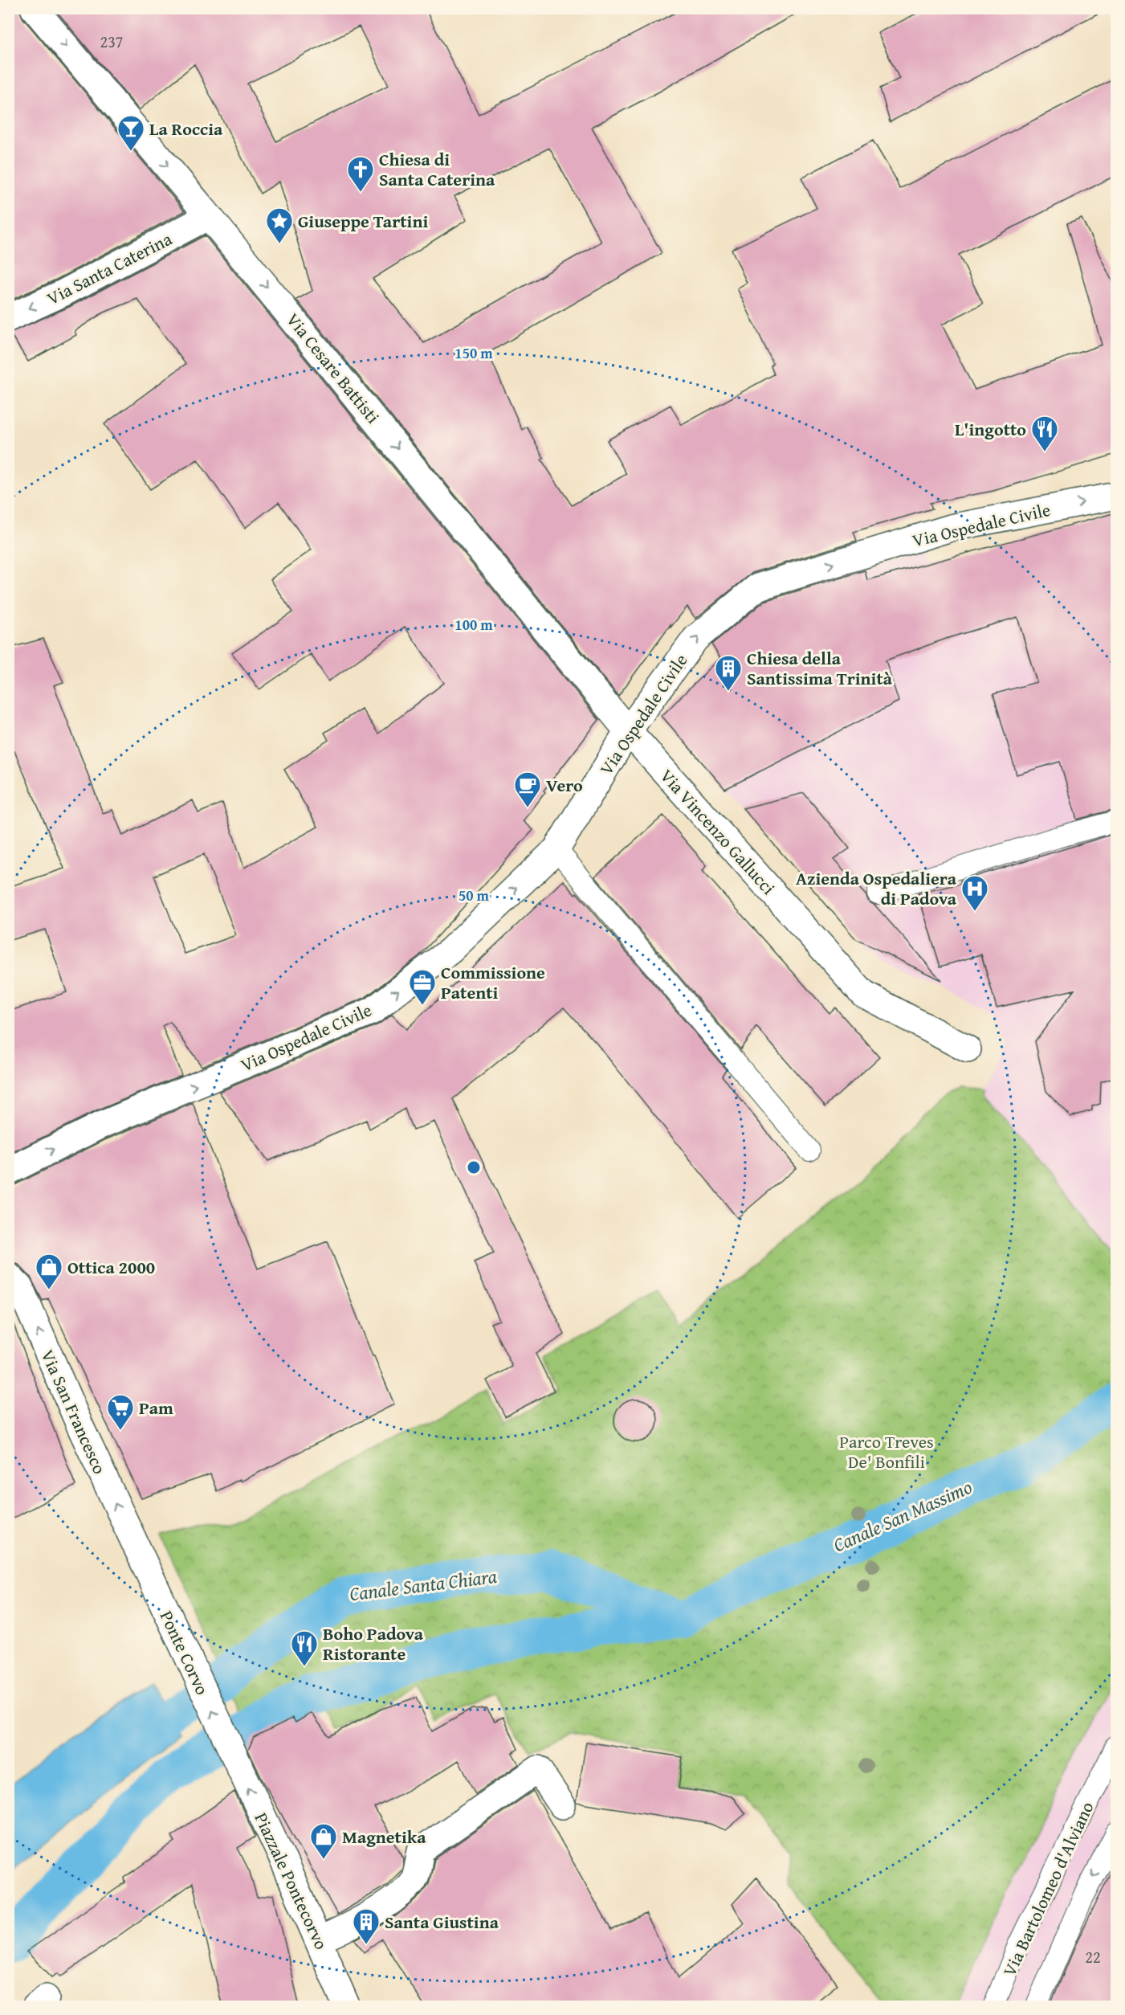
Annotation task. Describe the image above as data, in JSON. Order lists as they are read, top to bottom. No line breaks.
{"streets":{"street":["Via Santa Caterina","Via Cesare Battisti","Via Ospedale Civile","Via Vincenzo Gallucci","Via San Francesco","Ponte Corvo","Piazzale Pontecorvo"],"lane":["Via Bartolomeo d'Alviano"]},"crossings":[["Via Santa Caterina","Via Cesare Battisti"],["Via Cesare Battisti","Via Ospedale Civile"],["Via Cesare Battisti","Via Vincenzo Gallucci"],["Via Ospedale Civile","Via Vincenzo Gallucci"],["Via San Francesco","Ponte Corvo"],["Ponte Corvo","Piazzale Pontecorvo"]],"one_way":["Via Santa Caterina","Via Cesare Battisti","Via Ospedale Civile","Via San Francesco","Ponte Corvo","Piazzale Pontecorvo"],"water":["Canale San Massimo","Canale Santa Chiara"],"parks":["Parco Treves De' Bonfili"],"places":{"bar":["La Roccia"],"church":["Chiesa di Santa Caterina"],"place":["Giuseppe Tartini"],"restaurant":["L'ingotto","Boho Padova Ristorante"],"building":["Chiesa della Santissima Trinità","Santa Giustina"],"cafe":["Vero"],"hospital":["Azienda Ospedaliera di Padova"],"office":["Commissione Patenti"],"shop":["Ottica 2000","Magnetika"],"supermarket":["Pam"]},"house_numbers":["237","22"],"rings":["150 m","100 m","50 m"]}
